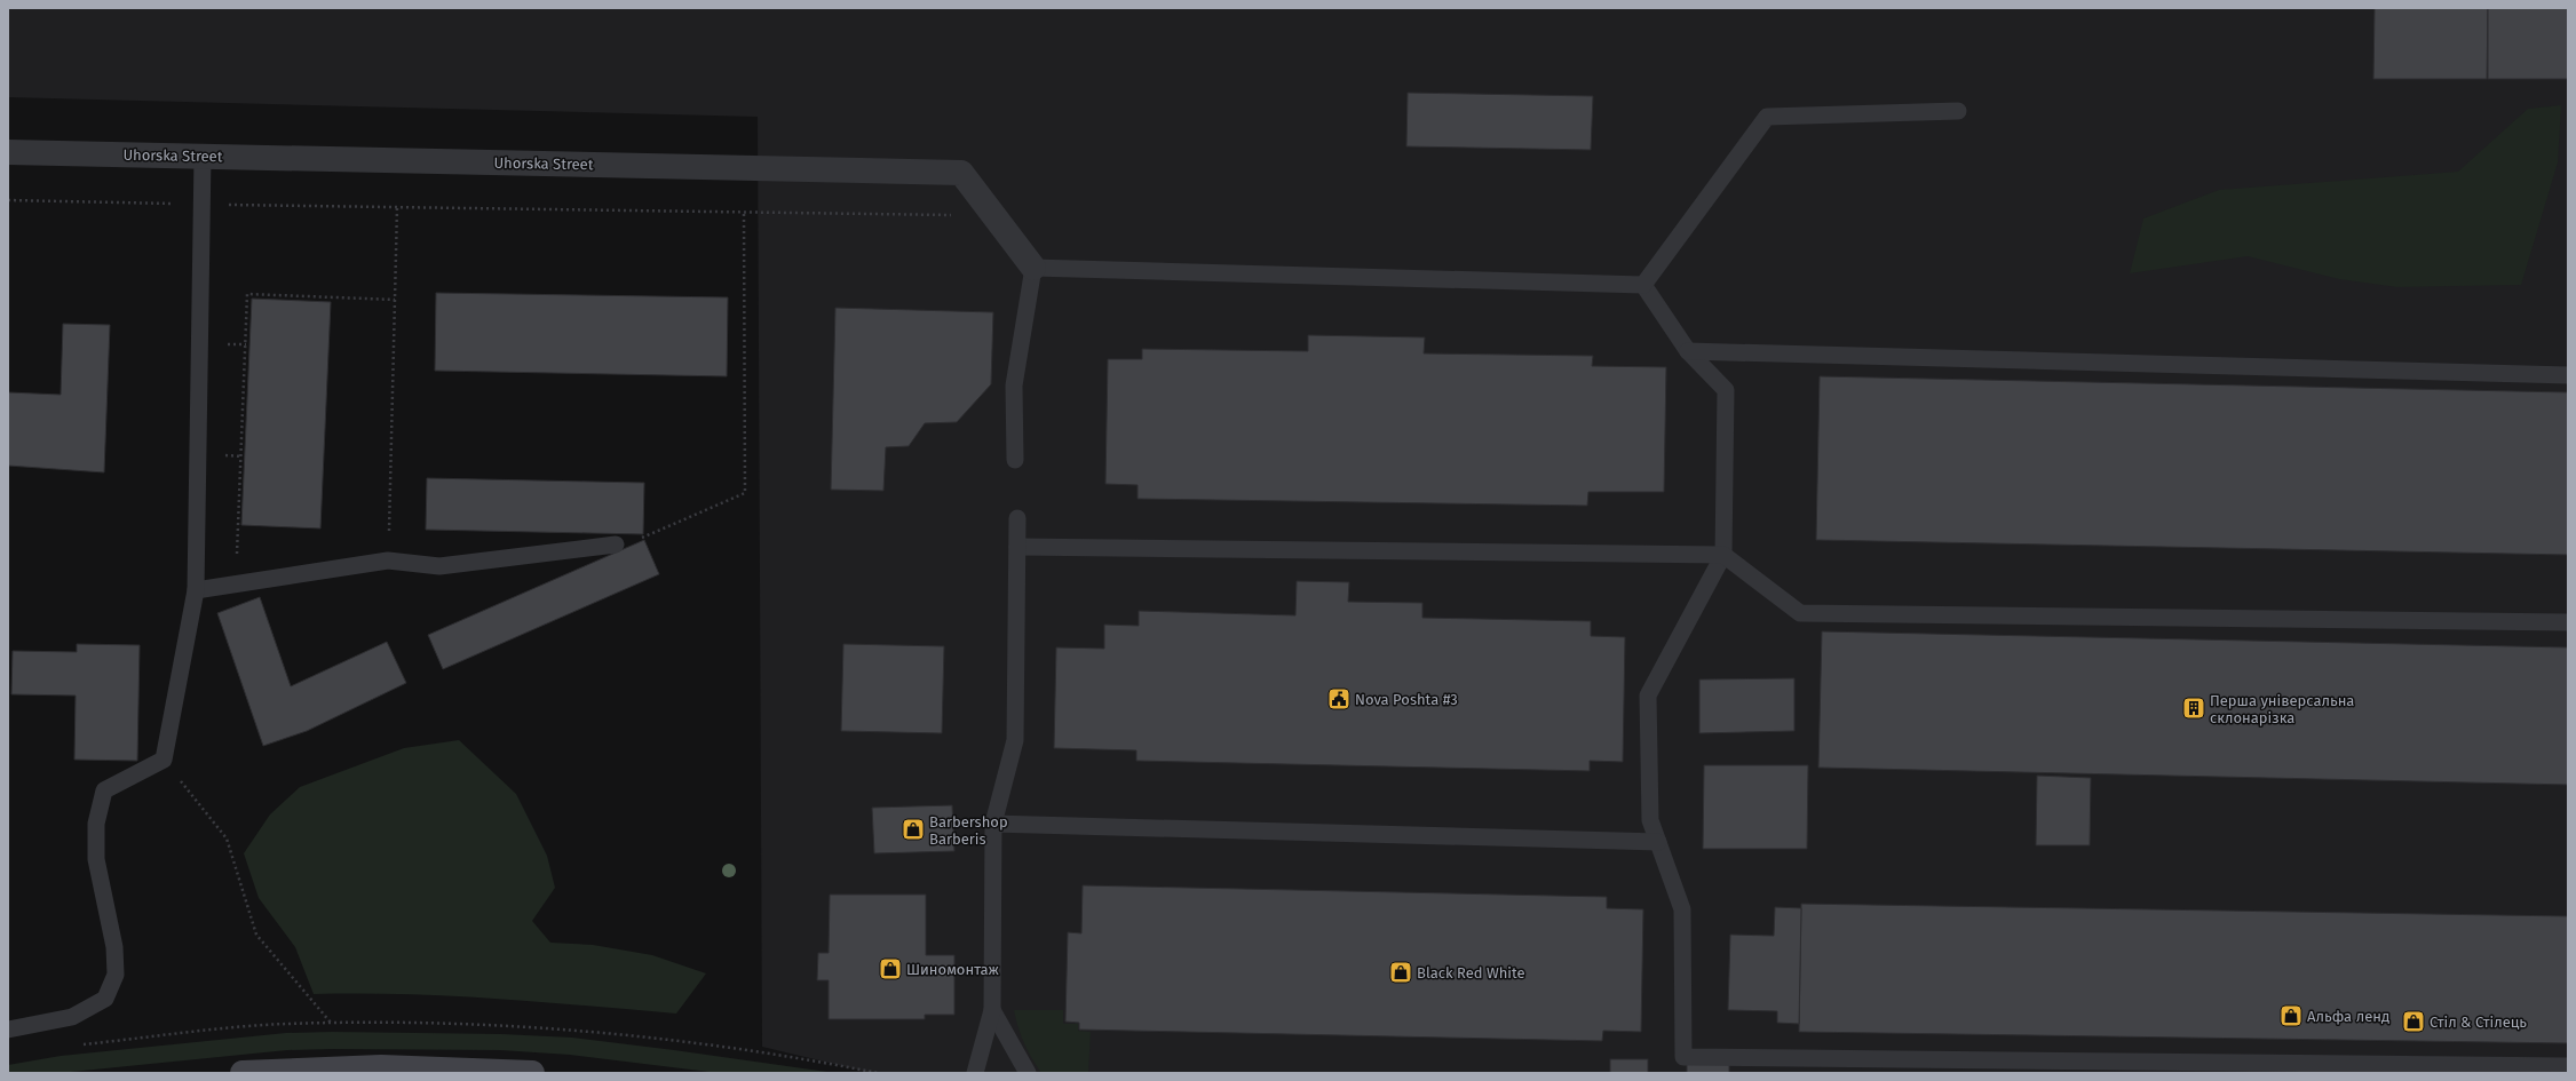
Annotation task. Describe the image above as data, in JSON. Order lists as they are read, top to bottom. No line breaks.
{"streets":{"street":["Uhorska Street"]},"places":{"public building":["Nova Poshta #3"],"building":["Перша універсальна склонарізка"],"shop":["Barbershop Barberis","Шиномонтаж","Black Red White","Альфа ленд","Стіл & Стілець"]}}
